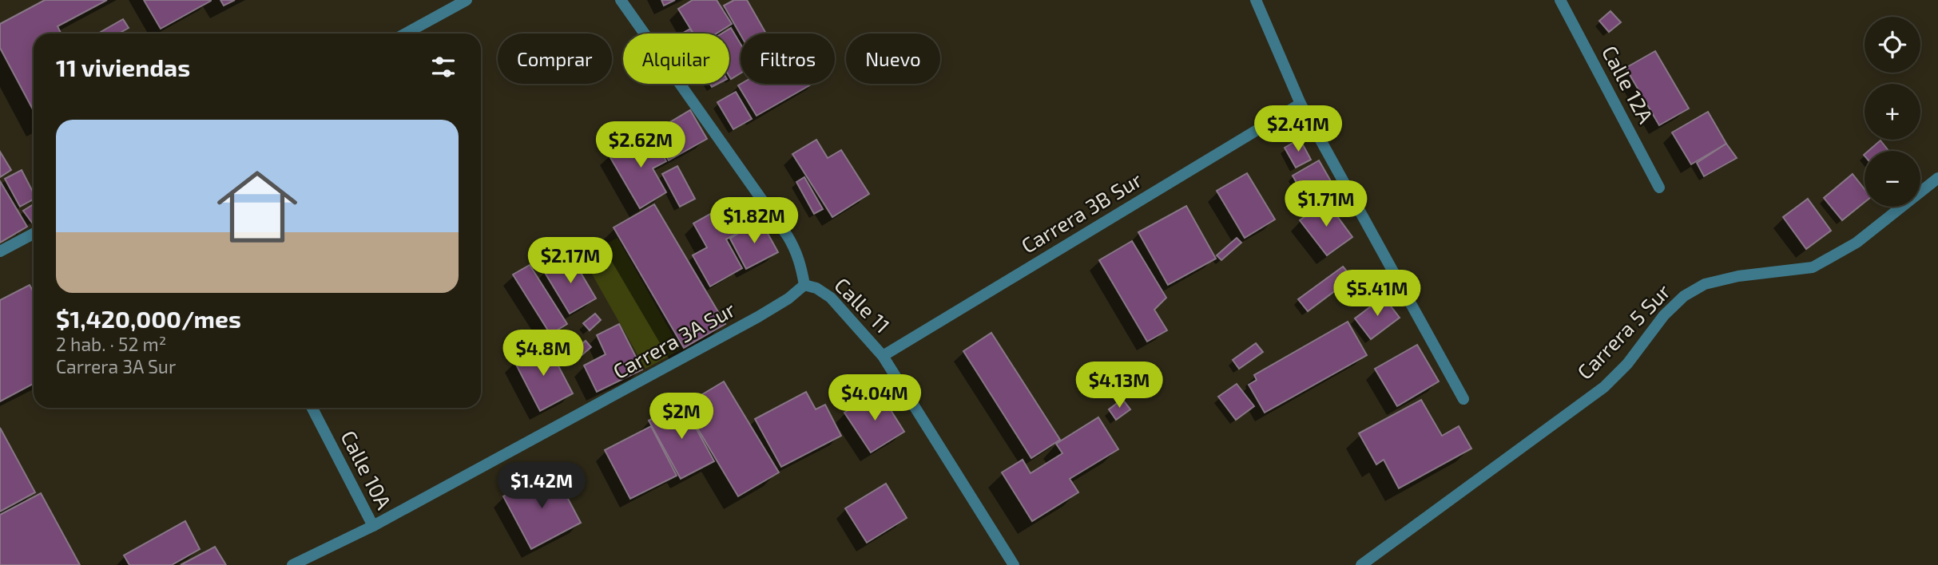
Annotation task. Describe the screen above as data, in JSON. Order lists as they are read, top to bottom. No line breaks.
{"streets":{"street":["Calle 12A","Carrera 3B Sur","Calle 11","Carrera 5 Sur","Carrera 3A Sur","Calle 10A"]},"crossings":[["Carrera 3B Sur","Calle 11"],["Calle 11","Carrera 3A Sur"],["Carrera 3A Sur","Calle 10A"]],"page":{"map_buttons":["+","−"],"chip":["Comprar","Alquilar","Filtros","Nuevo"],"heading":"11 viviendas","list":[{"name":"$1,420,000/mes","note":"2 hab. · 52 m² · Carrera 3A Sur"}],"price":["$2.41M","$2.62M","$1.71M","$1.82M","$2.17M","$5.41M","$4.8M","$4.13M","$4.04M","$2M","$1.42M"]}}
